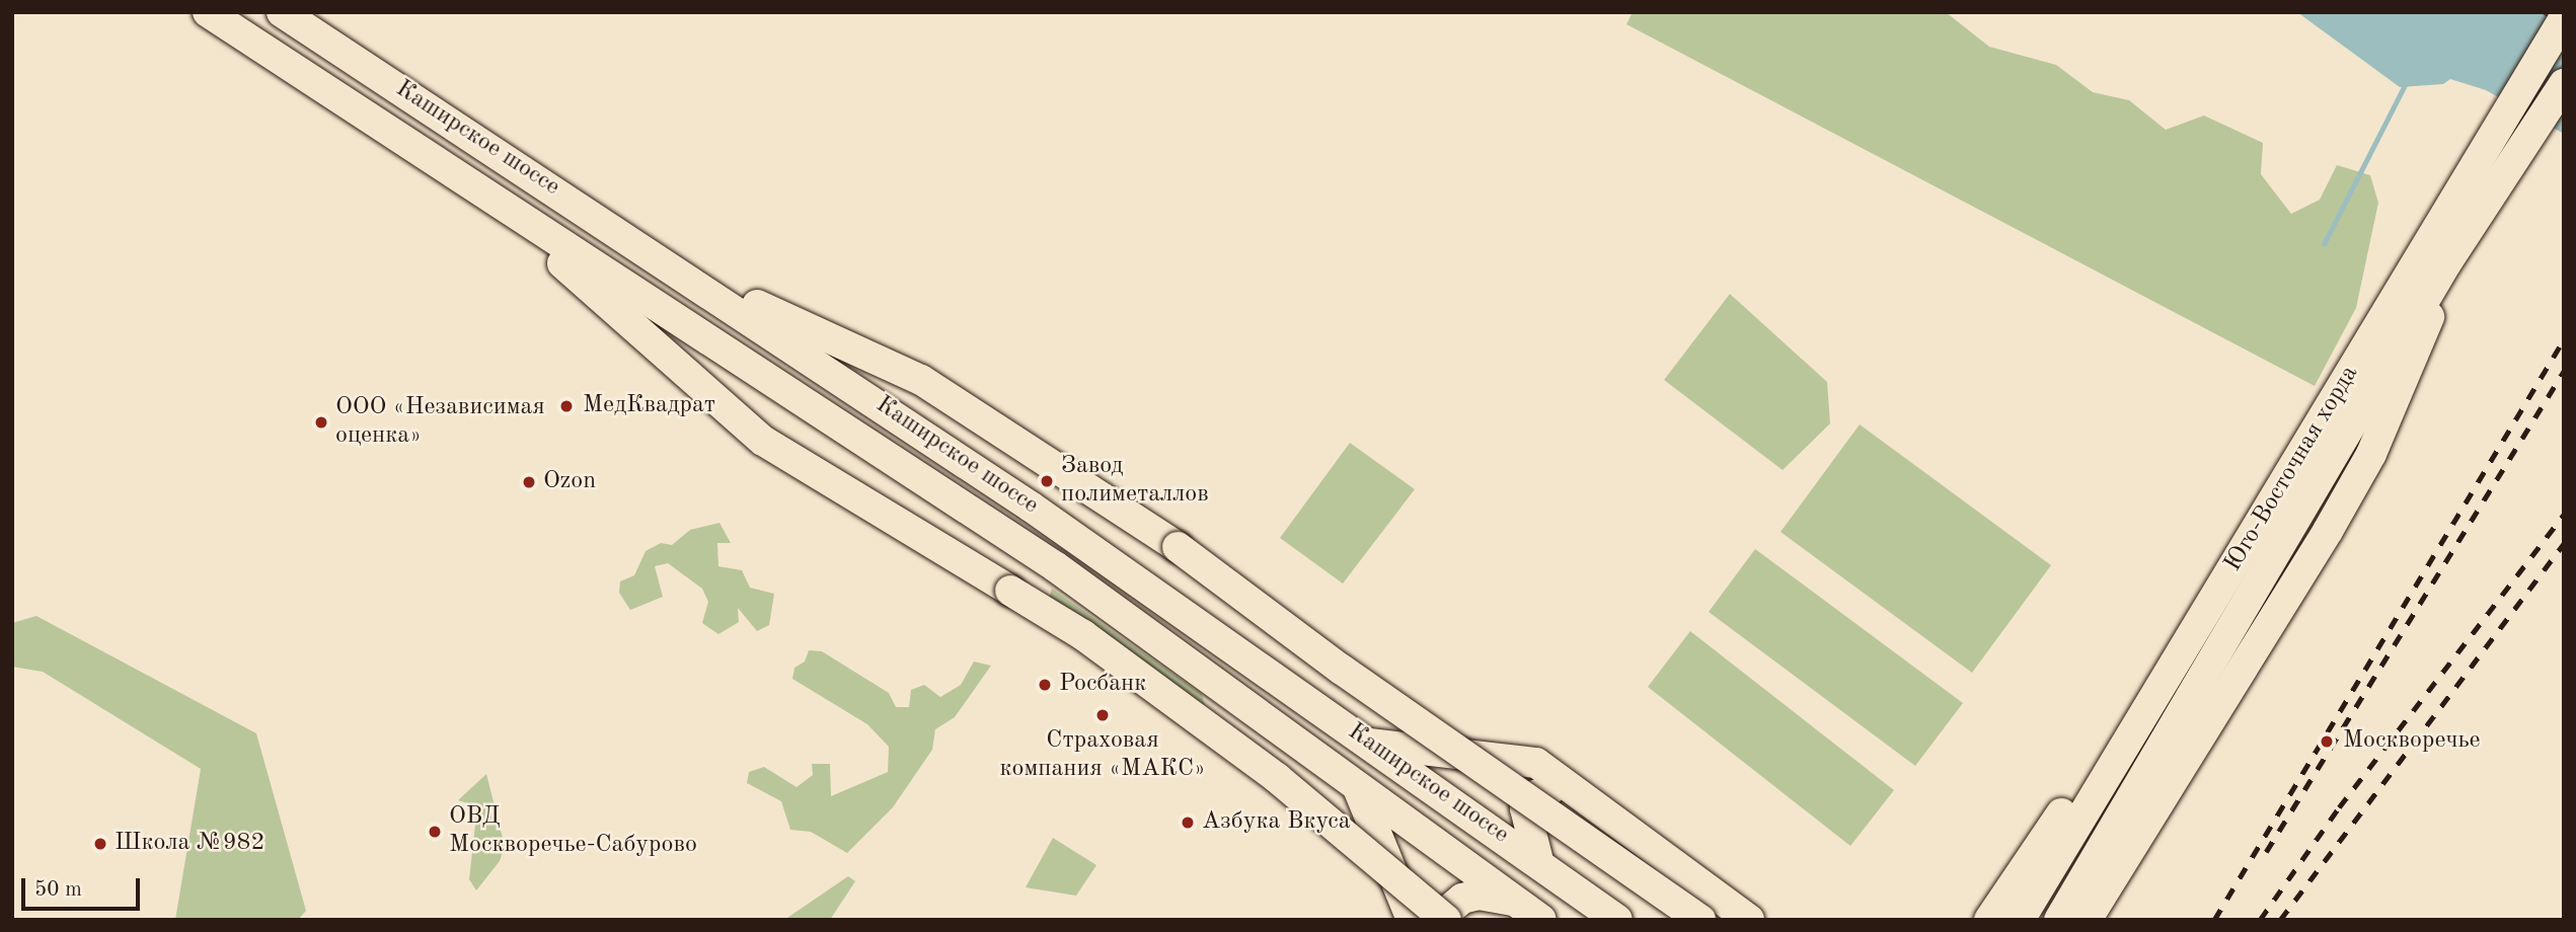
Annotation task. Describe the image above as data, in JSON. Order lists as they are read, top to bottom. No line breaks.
{"streets":{"main road":["Каширское шоссе","Юго-Восточная хорда"]},"places":["МедКвадрат","ООО «Независимая оценка»","Завод полиметаллов","Ozon","Росбанк","Страховая компания «МАКС»","Москворечье","Азбука Вкуса","ОВД Москворечье-Сабурово","Школа №982"],"scale_bar":"50 m"}
